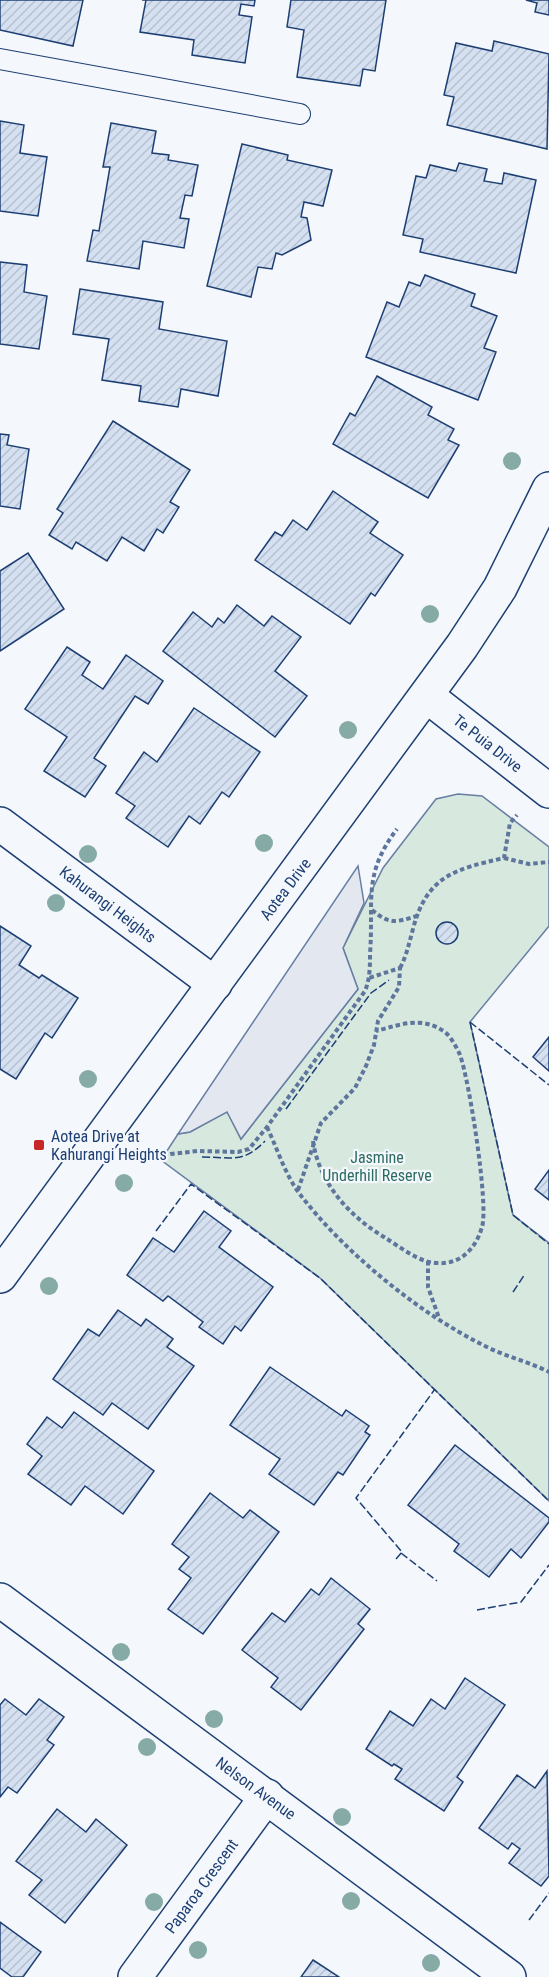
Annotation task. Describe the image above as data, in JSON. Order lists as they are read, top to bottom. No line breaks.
{"streets":{"street":["Te Puia Drive","Aotea Drive","Kahurangi Heights","Nelson Avenue","Paparoa Crescent"]},"crossings":[["Te Puia Drive","Aotea Drive"],["Aotea Drive","Kahurangi Heights"],["Nelson Avenue","Paparoa Crescent"]],"parks":["Jasmine Underhill Reserve"],"places":{"transit":["Aotea Drive at Kahurangi Heights"]}}
